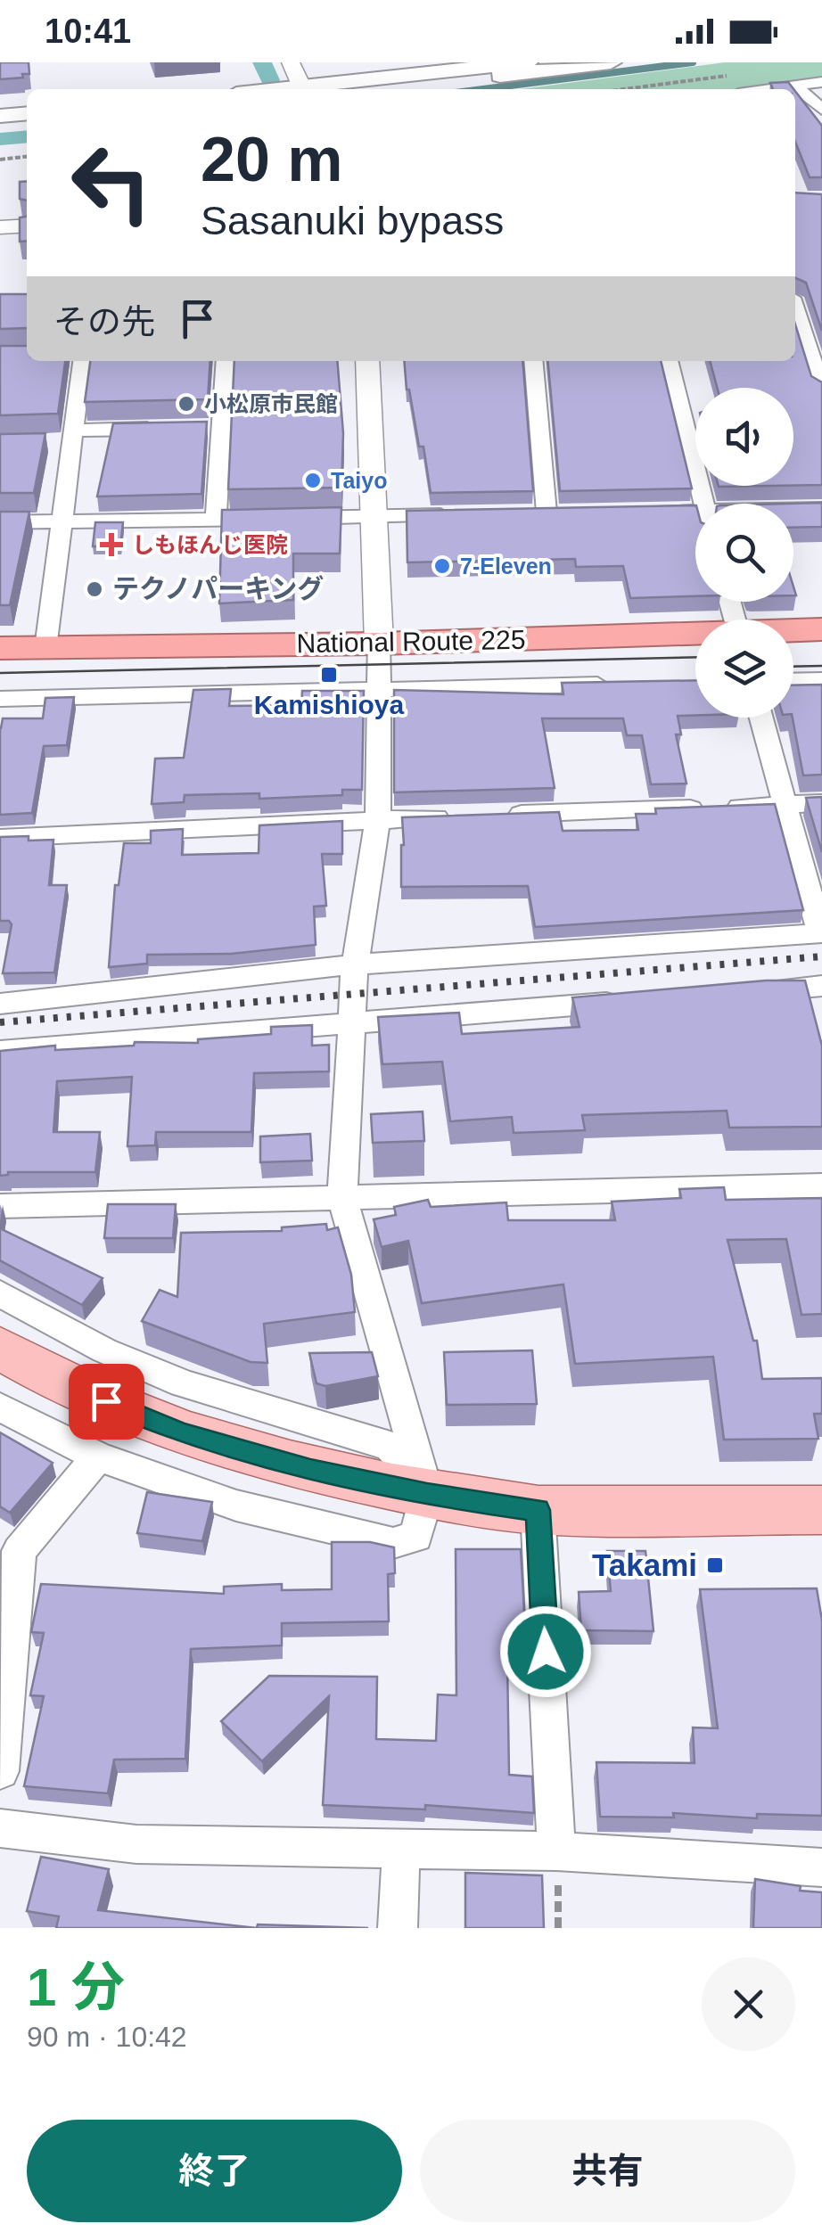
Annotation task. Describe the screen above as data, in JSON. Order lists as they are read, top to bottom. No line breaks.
{"streets":{"highway":["National Route 225"]},"places":{"other":["小松原市民館","Taiyo","7-Eleven","テクノパーキング"],"health":["しもほんじ医院"],"transit":["Kamishioya","Takami"]},"page":{"status":"10:41","turn":["20 m","Sasanuki bypass"],"then":"その先","heading":["1 分","90 m · 10:42"],"buttons":["終了","共有"]}}
